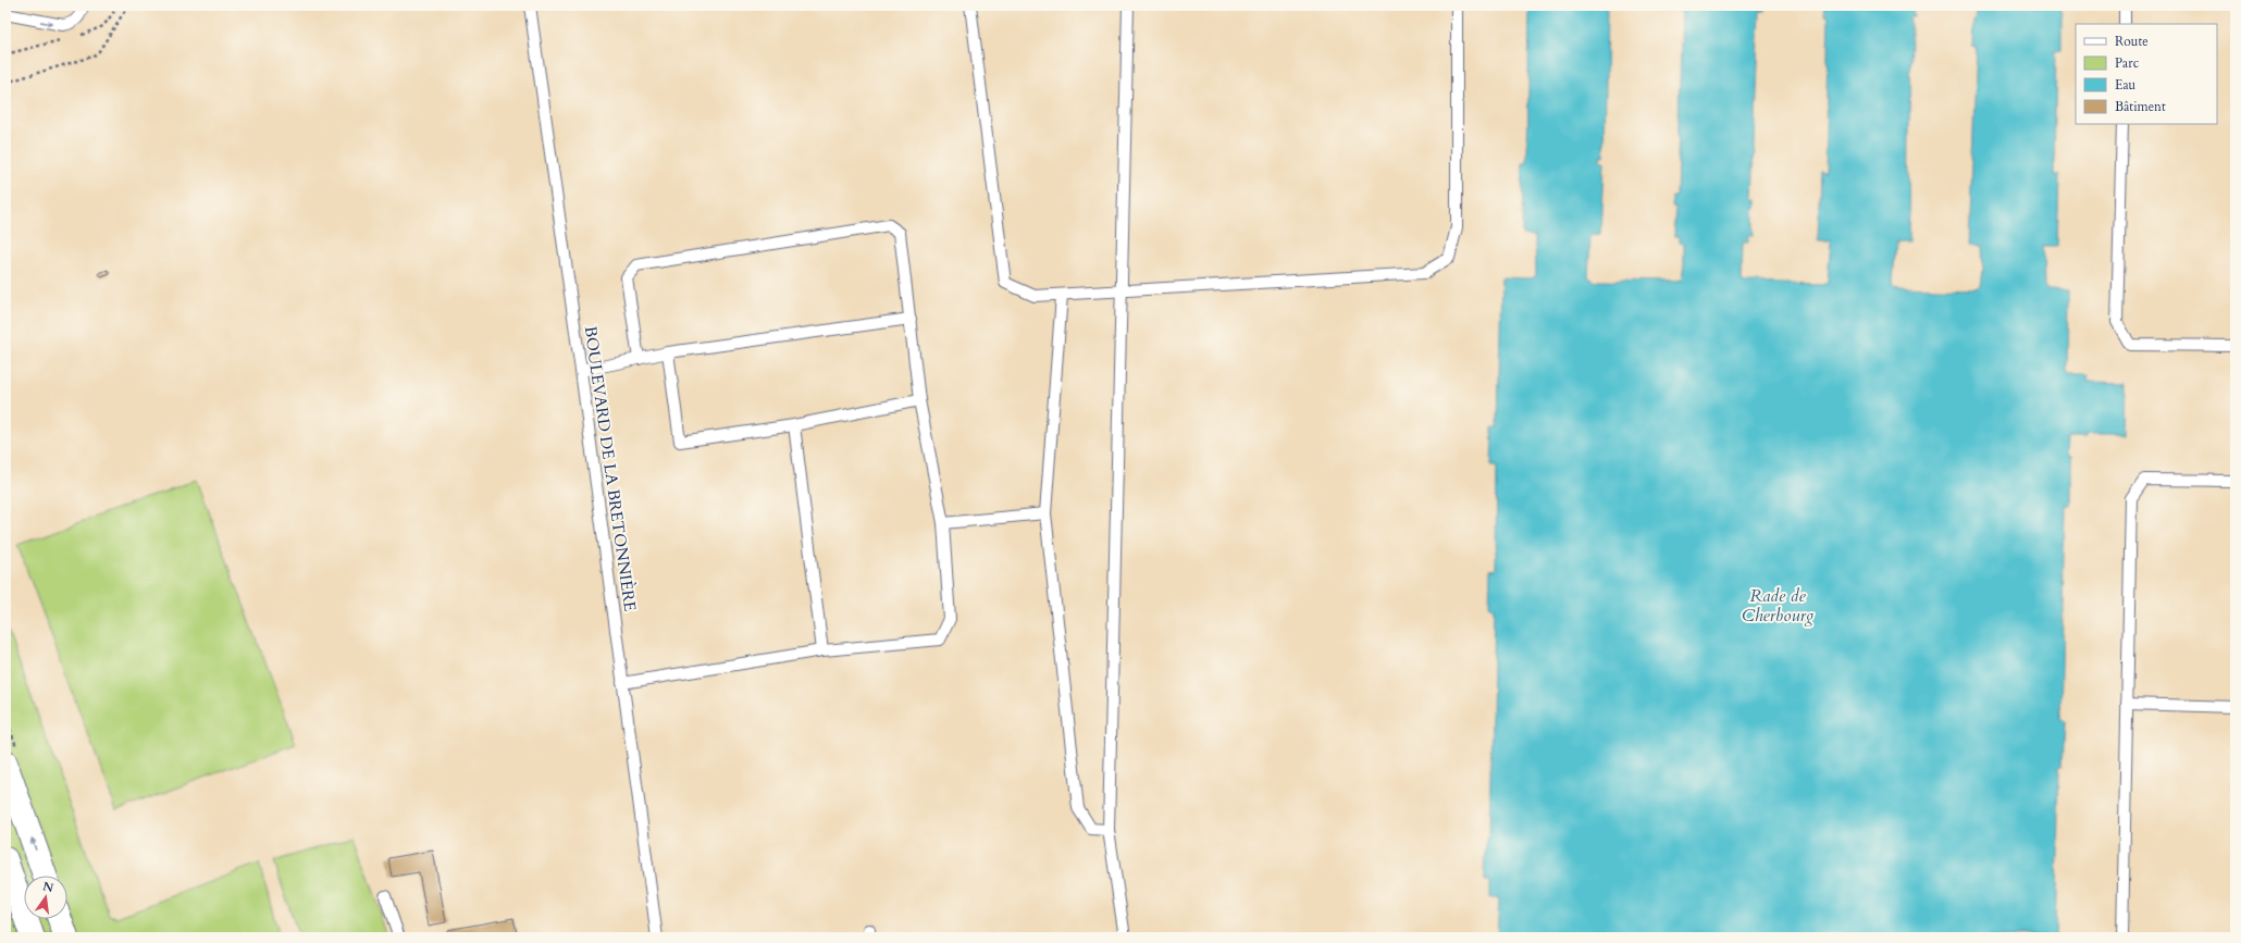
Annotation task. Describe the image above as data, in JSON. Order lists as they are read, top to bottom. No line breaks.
{"streets":{"lane":["BOULEVARD DE LA BRETONNIÈRE"]},"water":["Rade de Cherbourg"],"legend":["Route","Parc","Eau","Bâtiment"],"north":"top"}
